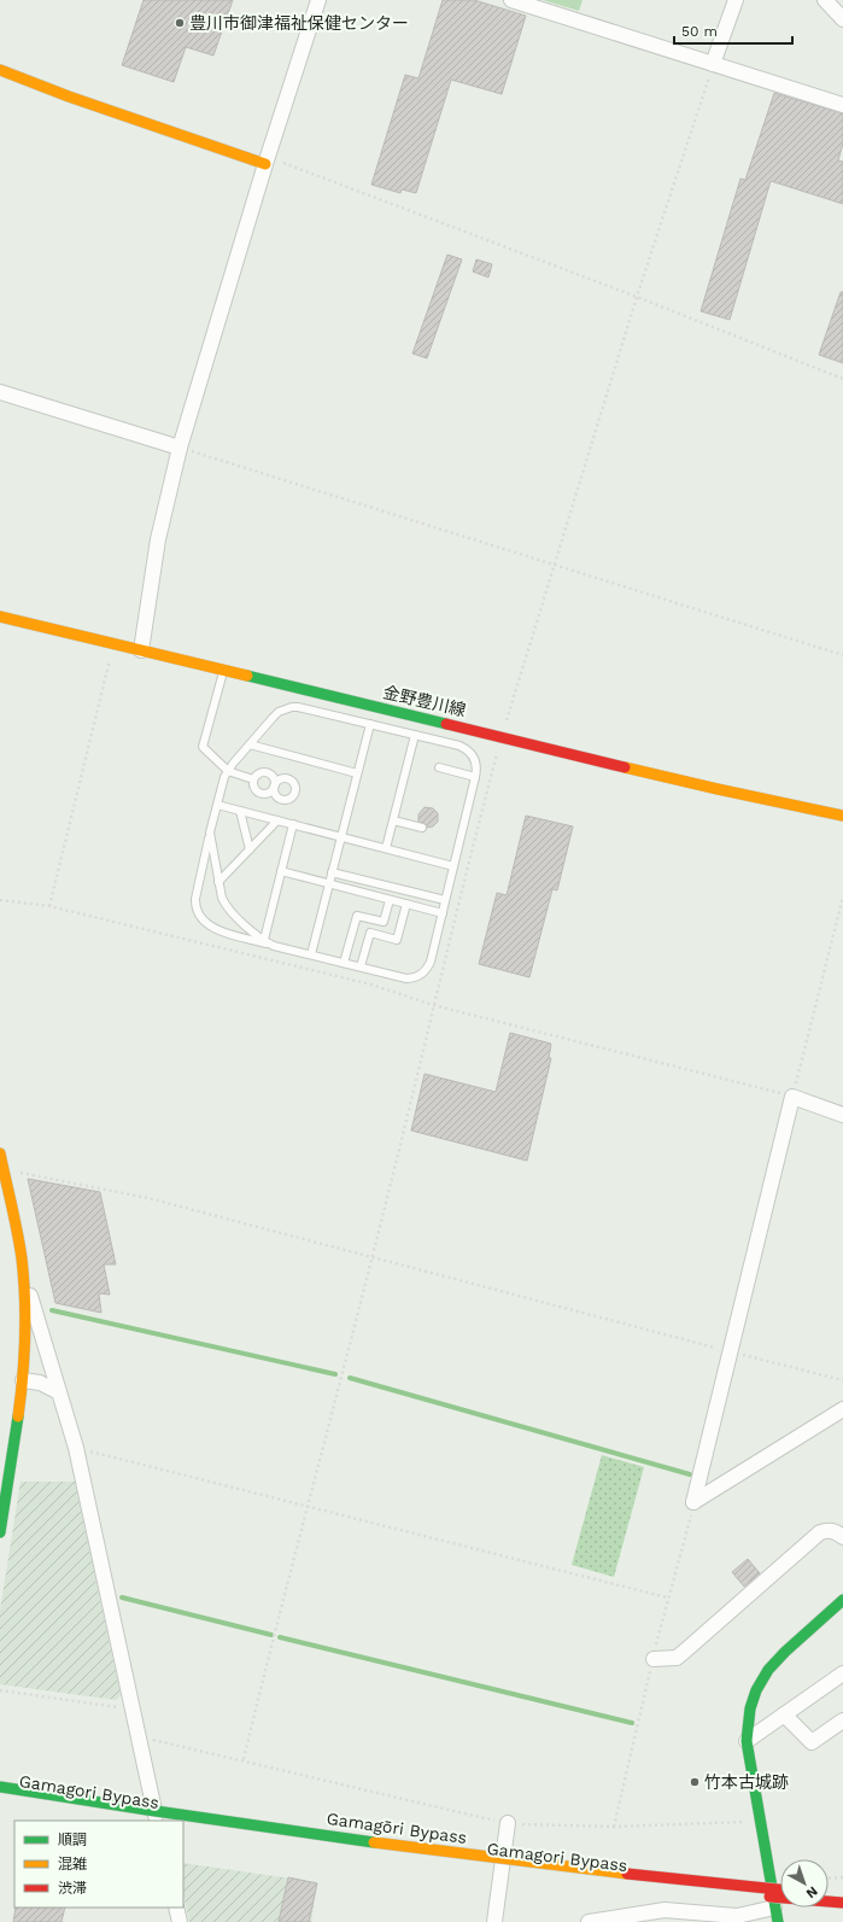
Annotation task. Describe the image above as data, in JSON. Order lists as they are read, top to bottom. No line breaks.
{"streets":{"main road":["金野豊川線","Gamagori Bypass","Gamagōri Bypass"]},"places":["豊川市御津福祉保健センター","竹本古城跡"],"legend":["順調","混雑","渋滞"],"scale_bar":"50 m","north":"bottom right"}
